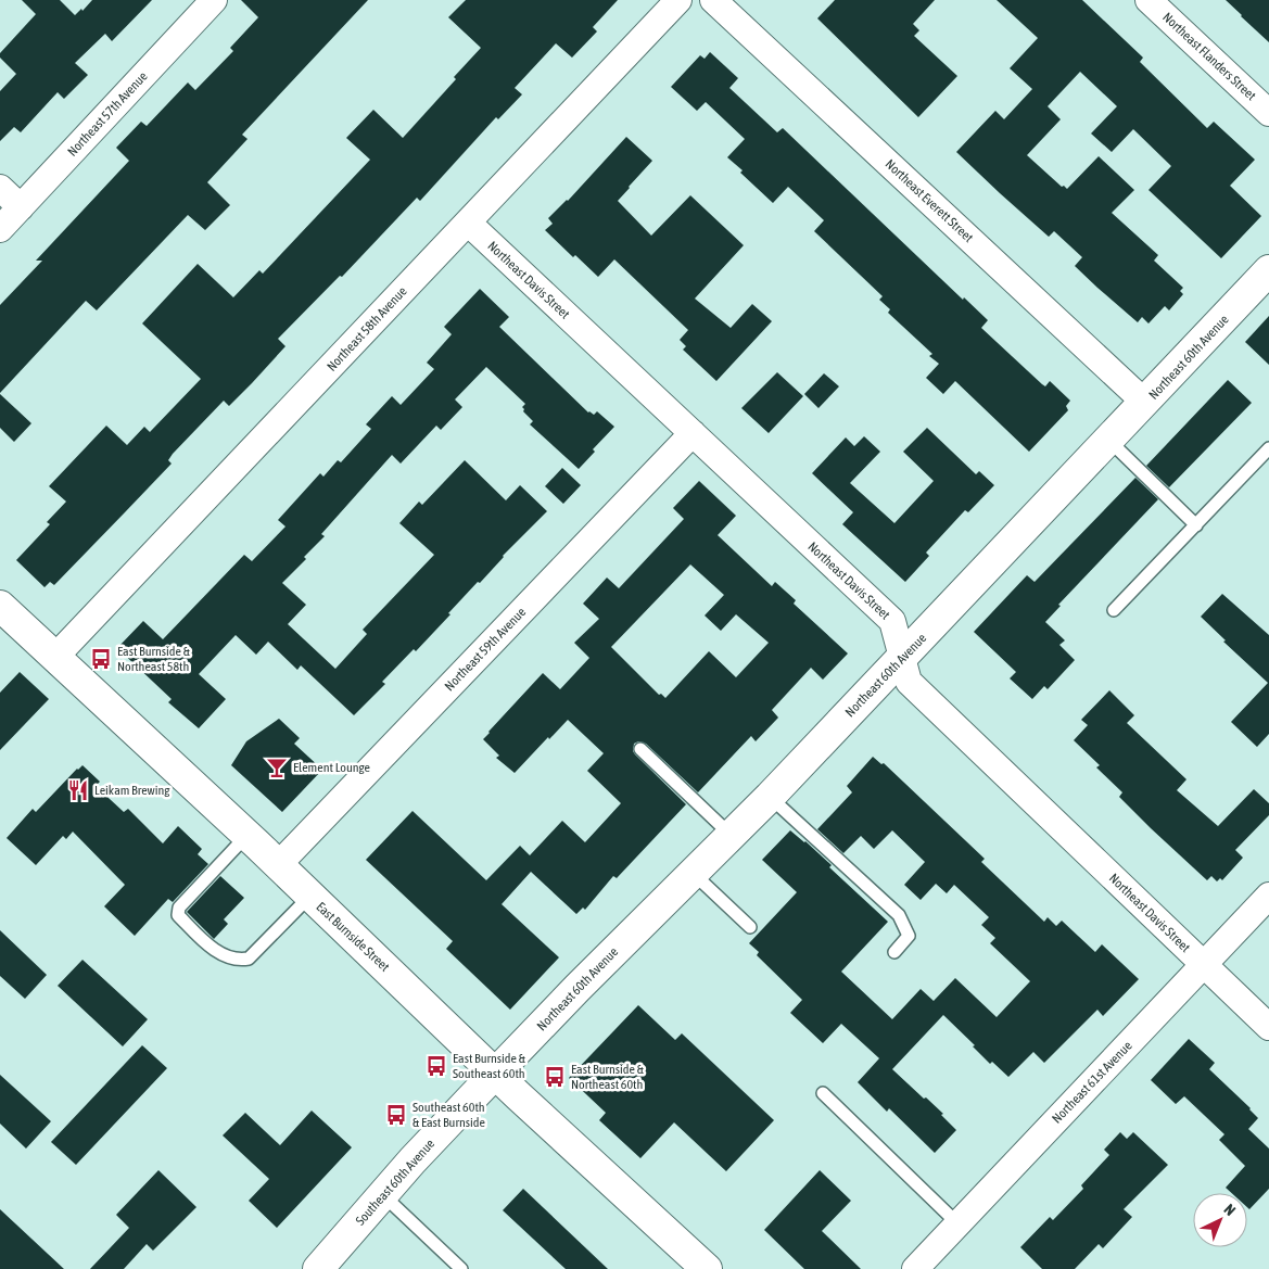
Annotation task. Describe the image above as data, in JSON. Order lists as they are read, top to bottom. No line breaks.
{"streets":{"main road":["Northeast 60th Avenue","East Burnside Street","Southeast 60th Avenue"],"street":["Northeast Flanders Street","Northeast 57th Avenue","Northeast Everett Street","Northeast Davis Street","Northeast 58th Avenue","Northeast 59th Avenue","Northeast 61st Avenue"]},"crossings":[["Northeast Everett Street","Northeast 60th Avenue"],["Northeast Davis Street","Northeast 58th Avenue"],["Northeast Davis Street","Northeast 60th Avenue"],["Northeast Davis Street","Northeast 59th Avenue"],["Northeast Davis Street","Northeast 61st Avenue"],["Northeast 58th Avenue","East Burnside Street"],["Northeast 60th Avenue","East Burnside Street"],["Northeast 60th Avenue","Southeast 60th Avenue"],["Northeast 59th Avenue","East Burnside Street"],["East Burnside Street","Southeast 60th Avenue"]],"places":{"bus stop":["East Burnside & Northeast 58th","East Burnside & Southeast 60th","East Burnside & Northeast 60th","Southeast 60th & East Burnside"],"bar":["Element Lounge"],"restaurant":["Leikam Brewing"]},"north":"top right"}
